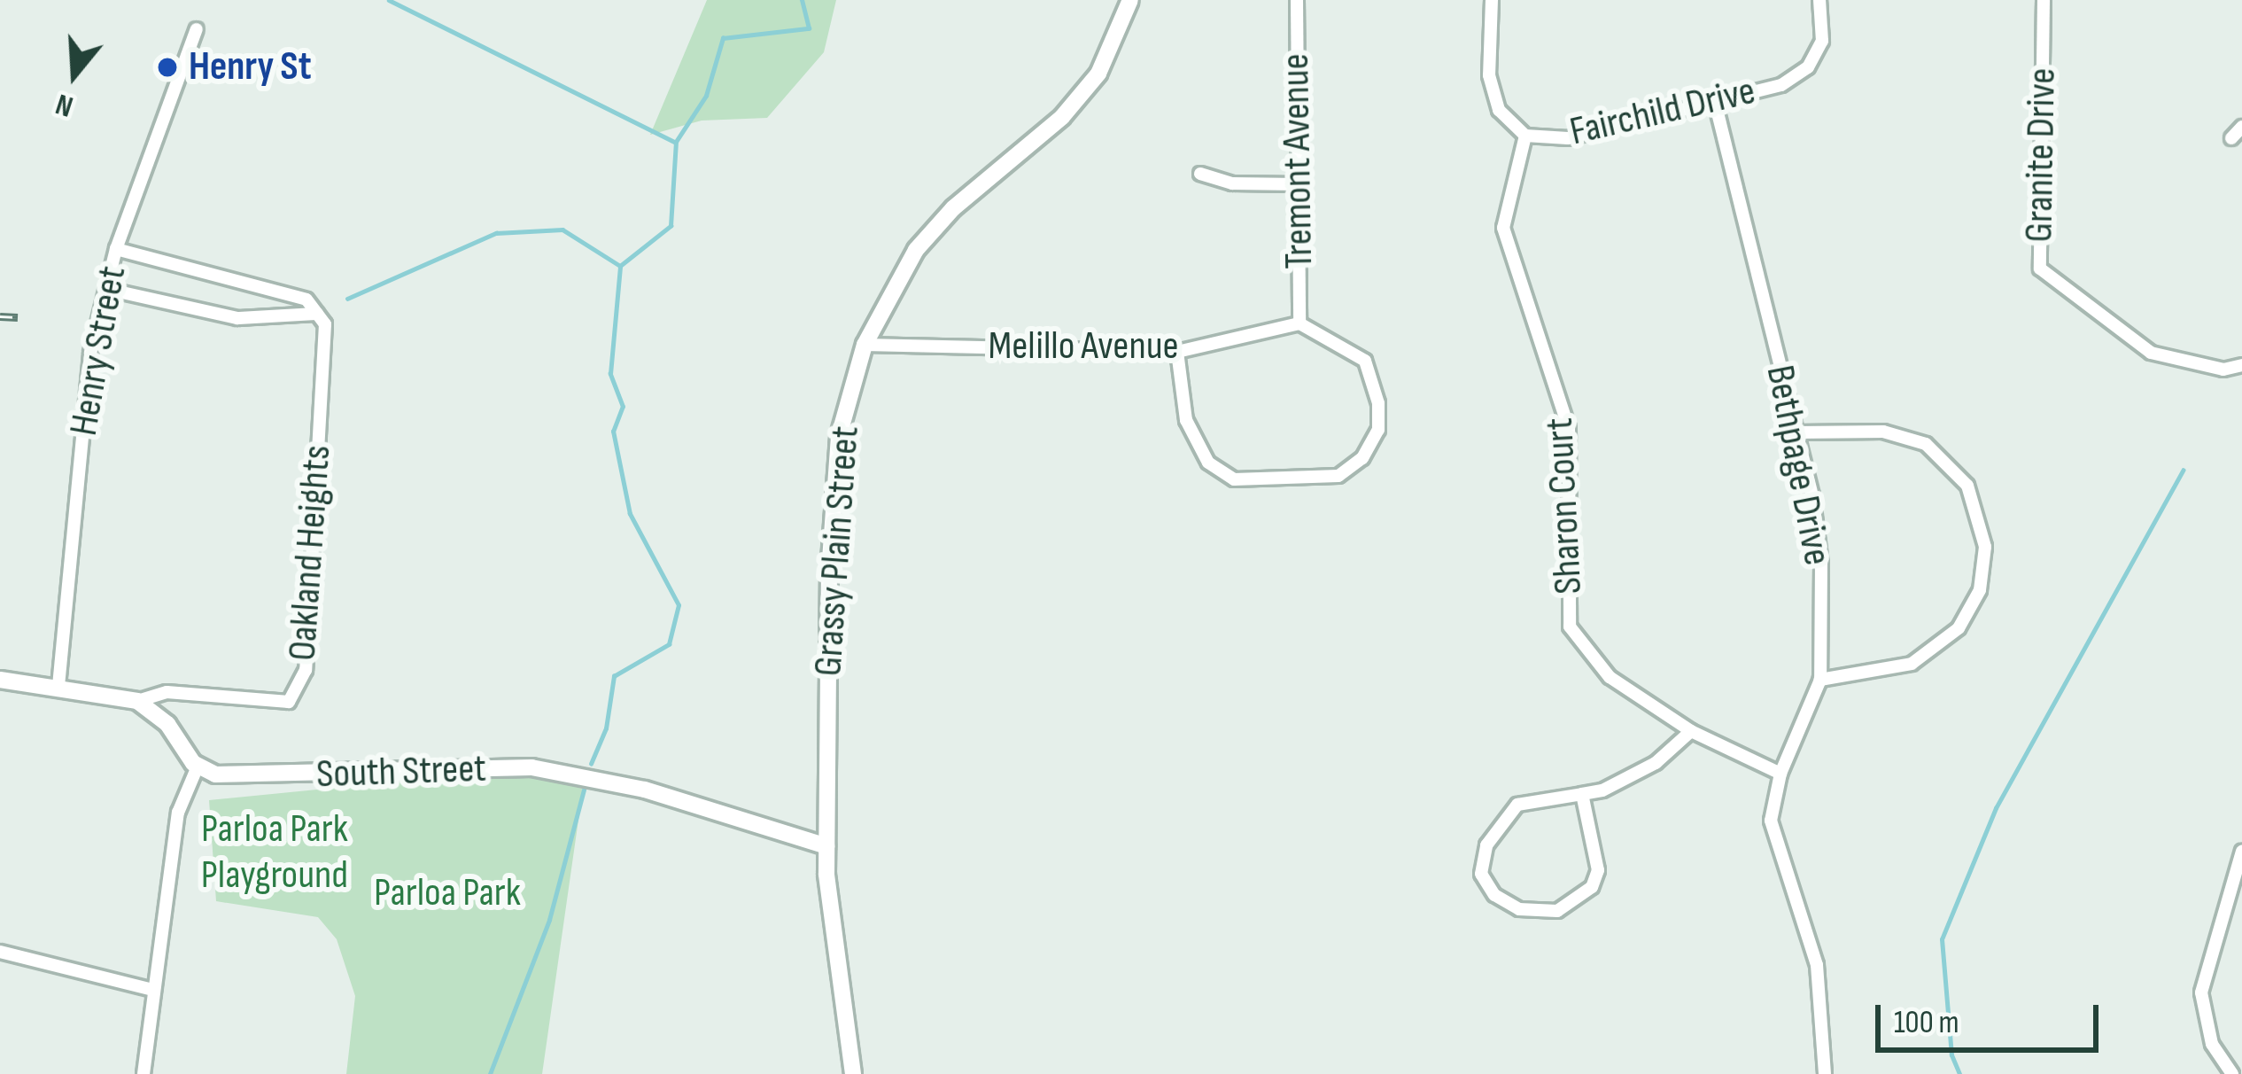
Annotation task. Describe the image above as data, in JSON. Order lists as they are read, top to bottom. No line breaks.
{"streets":{"main road":["Grassy Plain Street","South Street"],"street":["Fairchild Drive","Granite Drive","Tremont Avenue","Melillo Avenue","Henry Street","Bethpage Drive","Sharon Court","Oakland Heights"]},"crossings":[["Fairchild Drive","Bethpage Drive"],["Fairchild Drive","Sharon Court"],["Tremont Avenue","Melillo Avenue"],["Melillo Avenue","Grassy Plain Street"],["Bethpage Drive","Sharon Court"],["Grassy Plain Street","South Street"]],"parks":["Parloa Park Playground","Parloa Park"],"places":["Henry St"],"scale_bar":"100 m","north":"bottom"}
